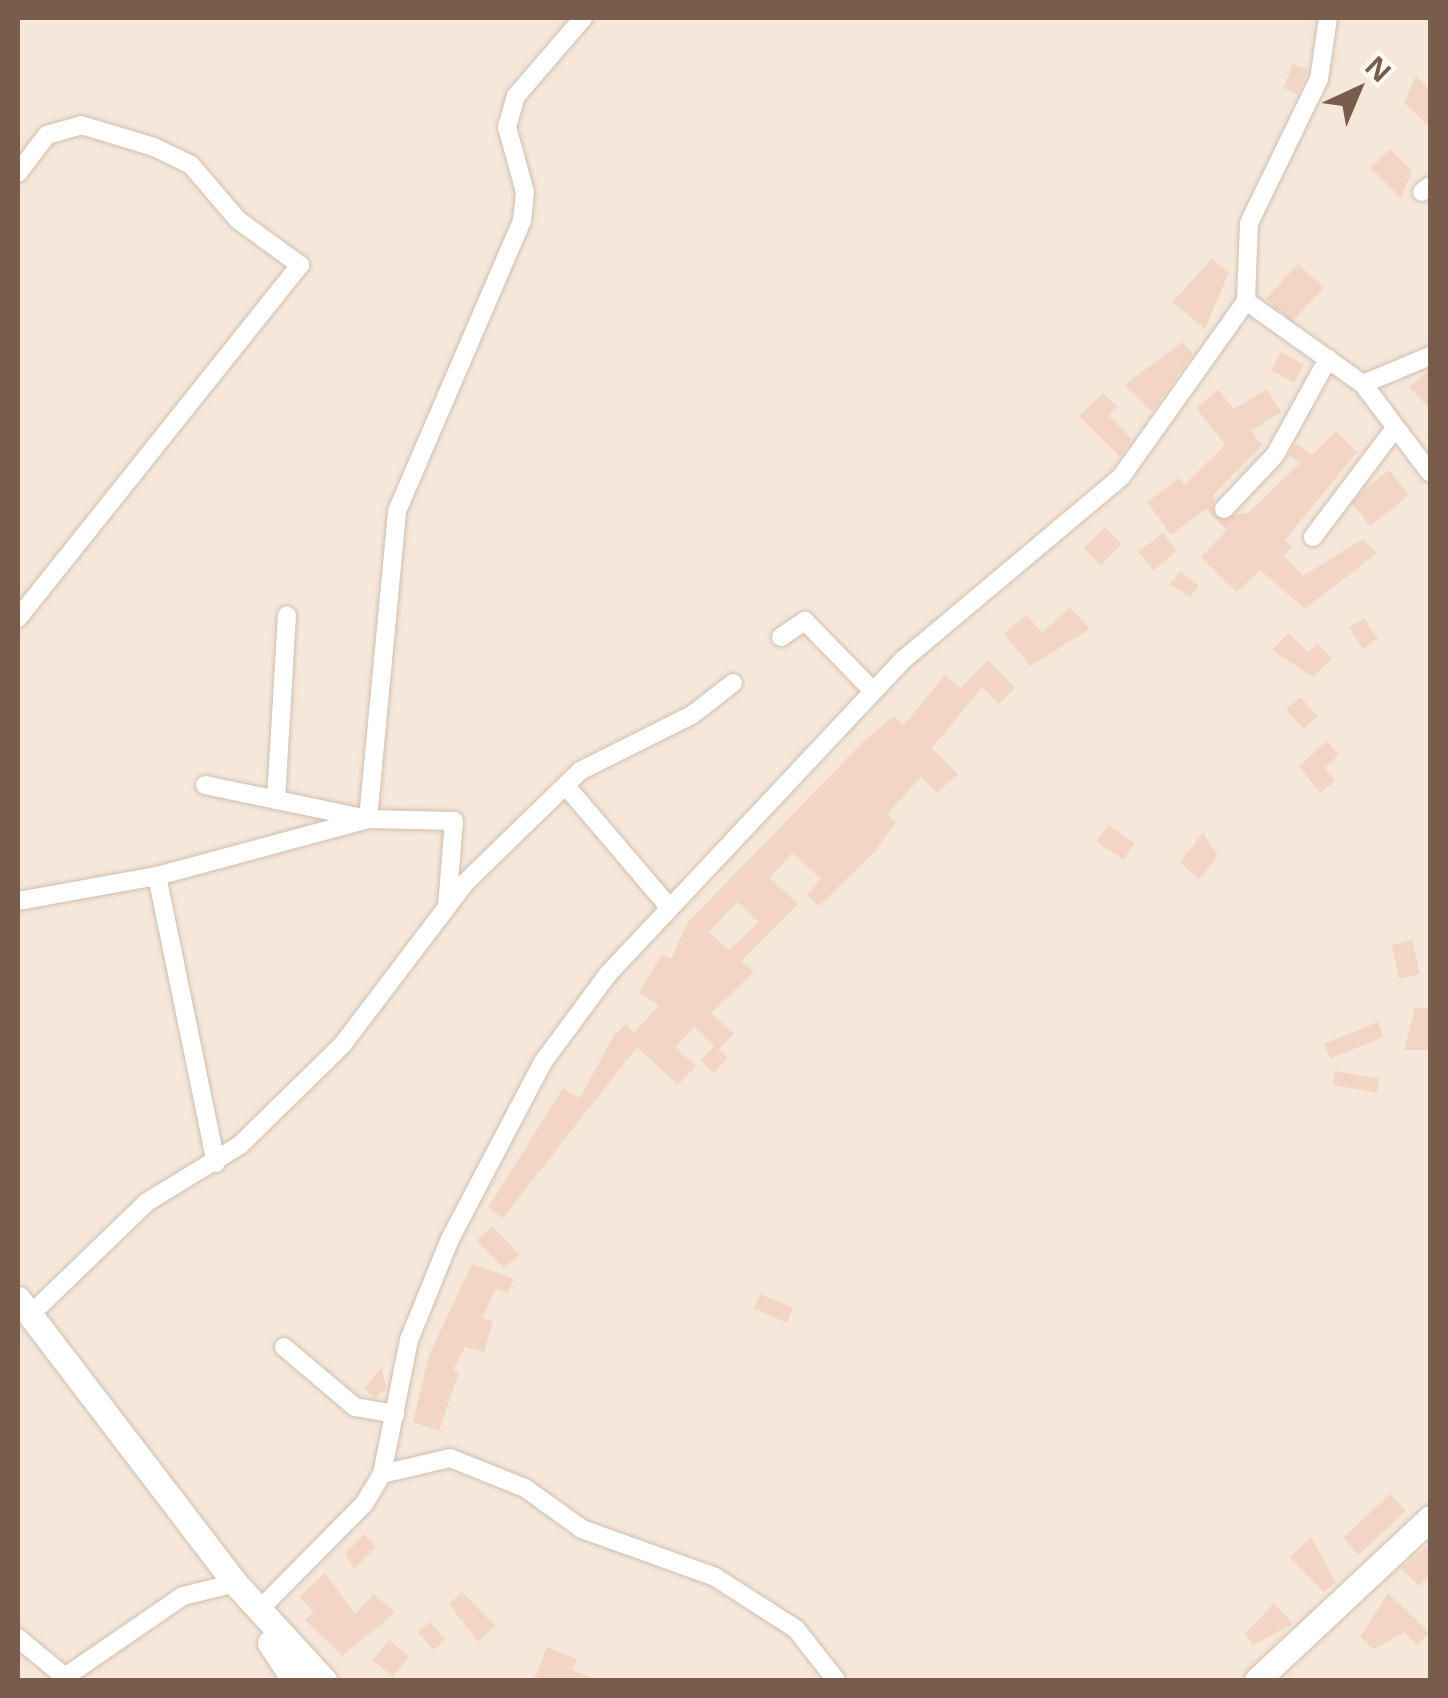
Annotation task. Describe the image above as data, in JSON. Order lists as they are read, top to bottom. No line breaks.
{"north":"top right"}
